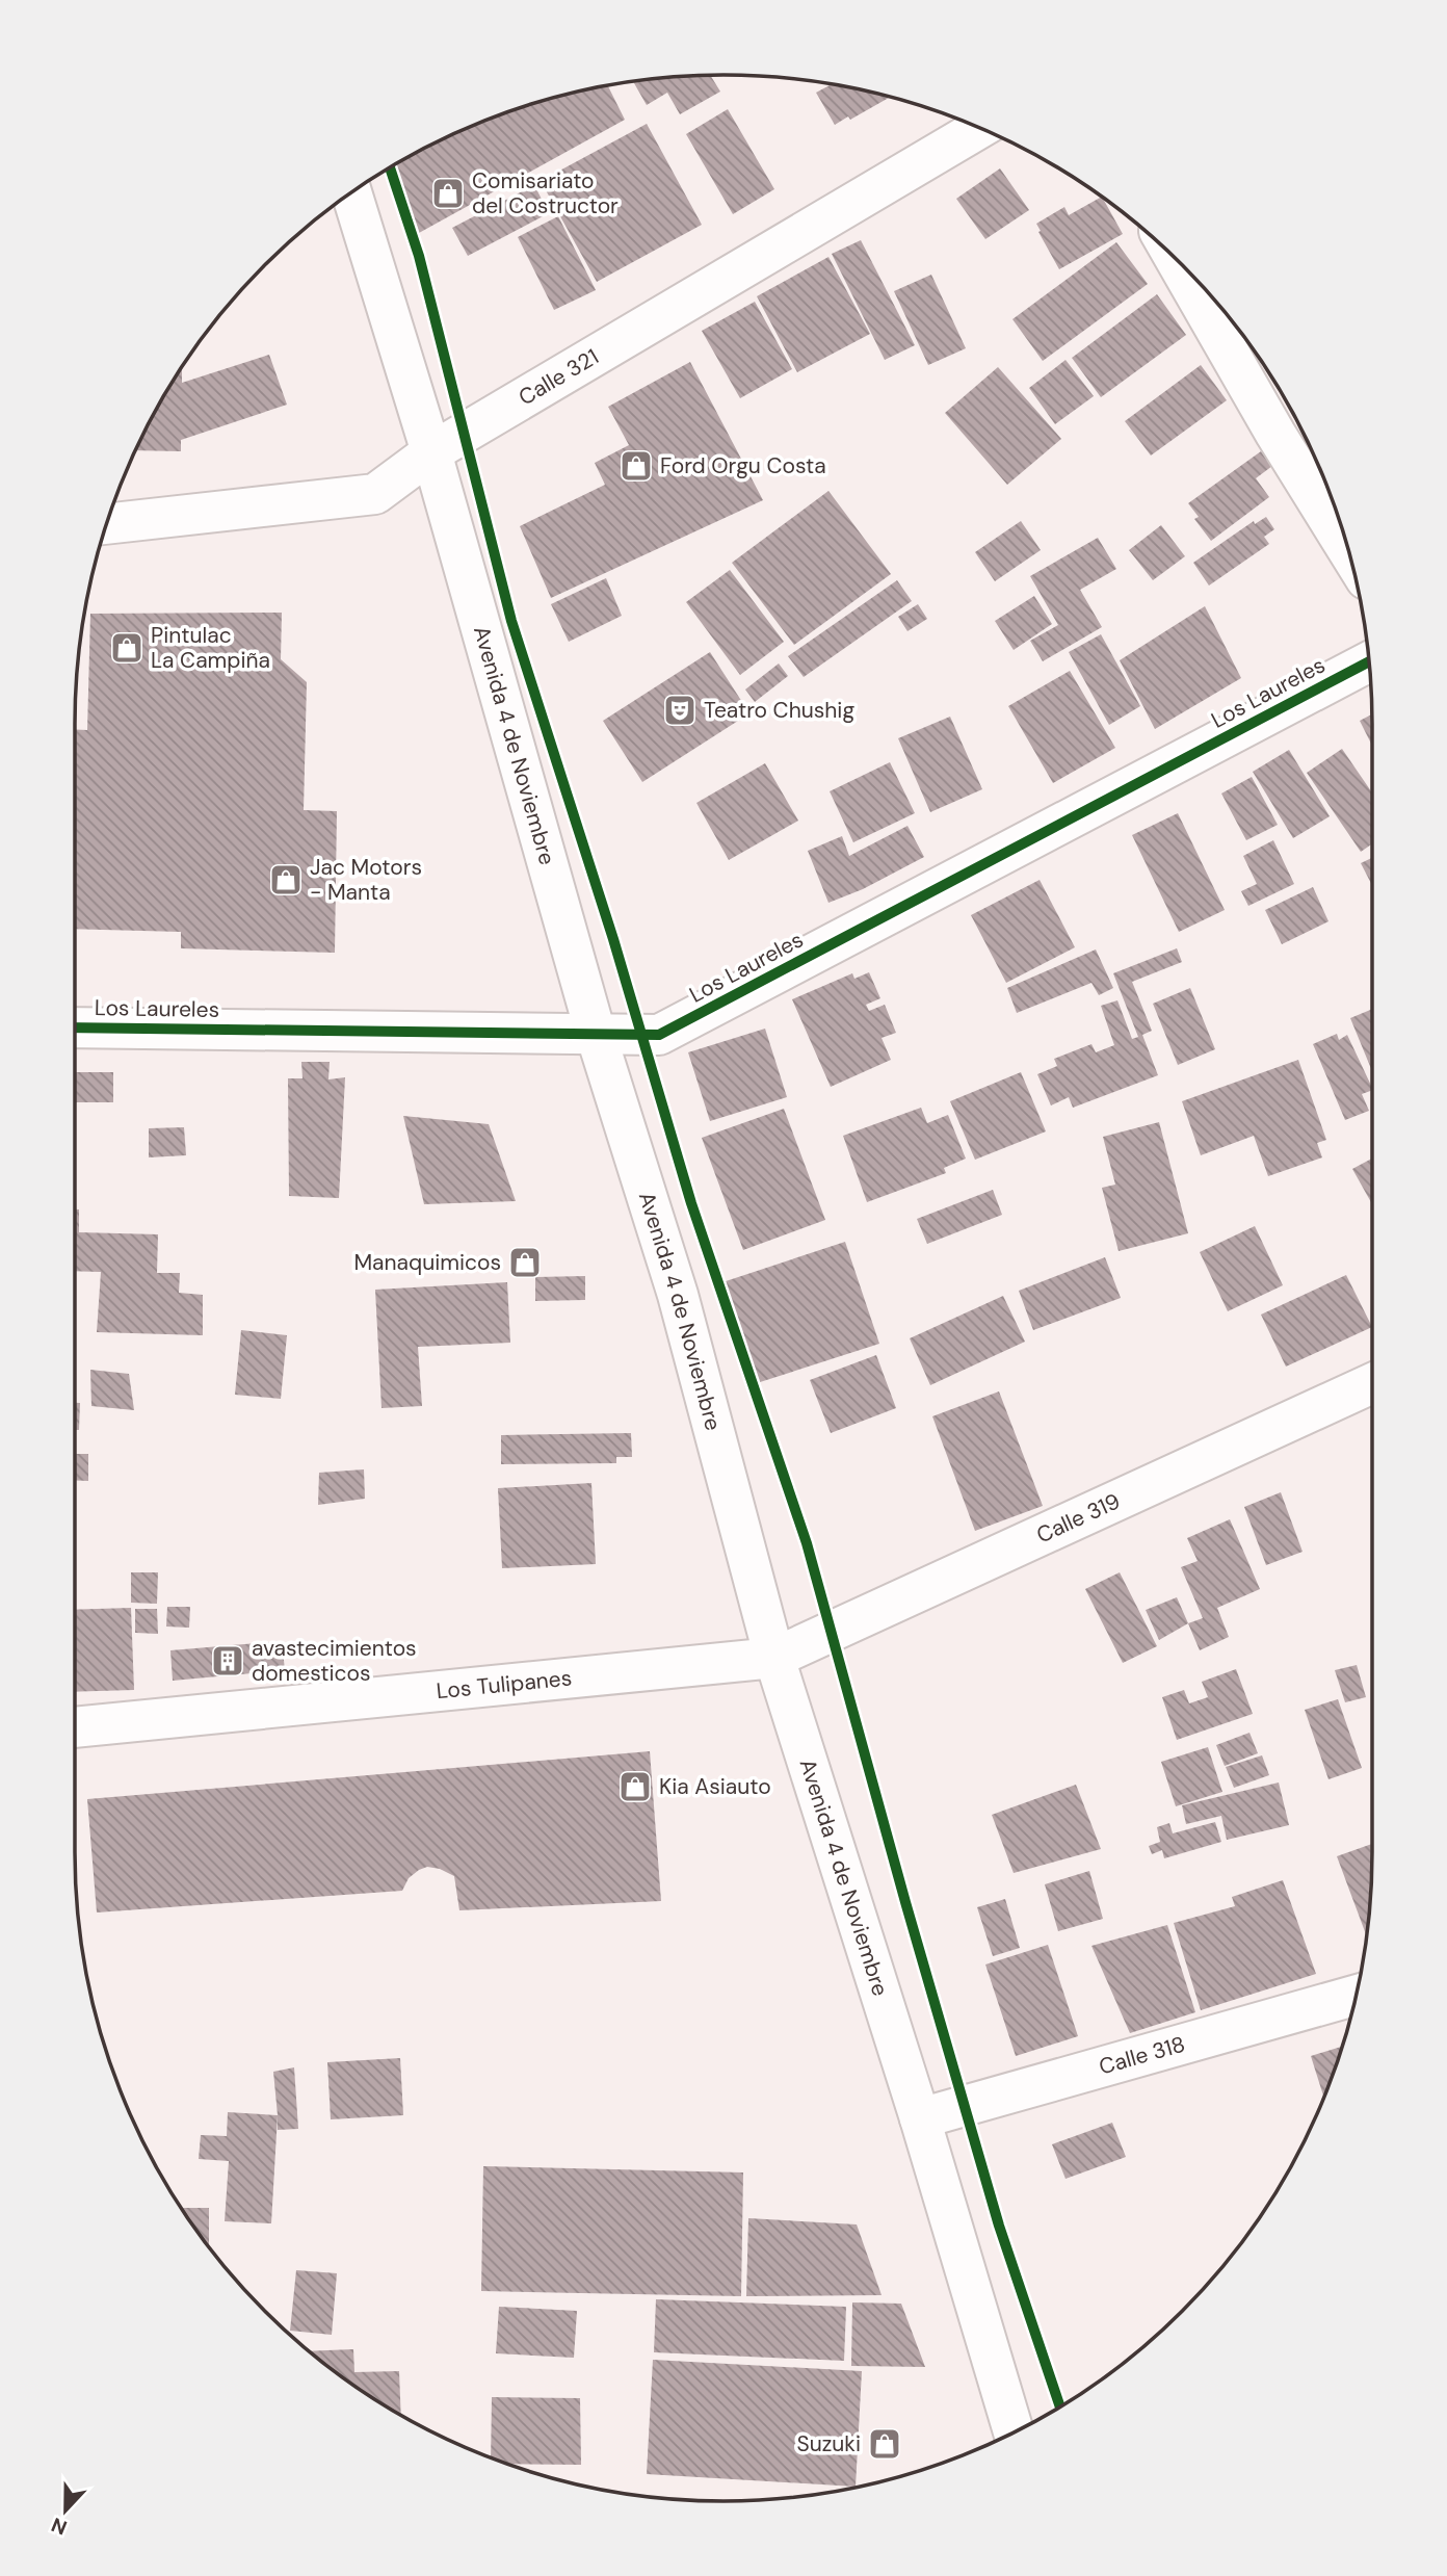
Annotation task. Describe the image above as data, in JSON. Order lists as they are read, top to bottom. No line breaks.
{"streets":{"street":["Calle 321","Los Laureles","Avenida 4 de Noviembre","Calle 319","Los Tulipanes","Calle 318"]},"crossings":[["Calle 321","Avenida 4 de Noviembre"],["Los Laureles","Avenida 4 de Noviembre"],["Avenida 4 de Noviembre","Calle 319"],["Avenida 4 de Noviembre","Los Tulipanes"],["Avenida 4 de Noviembre","Calle 318"],["Calle 319","Los Tulipanes"]],"places":{"shop":["Comisariato del Costructor","Ford Orgu Costa","Pintulac La Campiña","Jac Motors - Manta","Manaquimicos","Kia Asiauto","Suzuki"],"theatre":["Teatro Chushig"],"building":["avastecimientos domesticos"]},"north":"bottom"}
